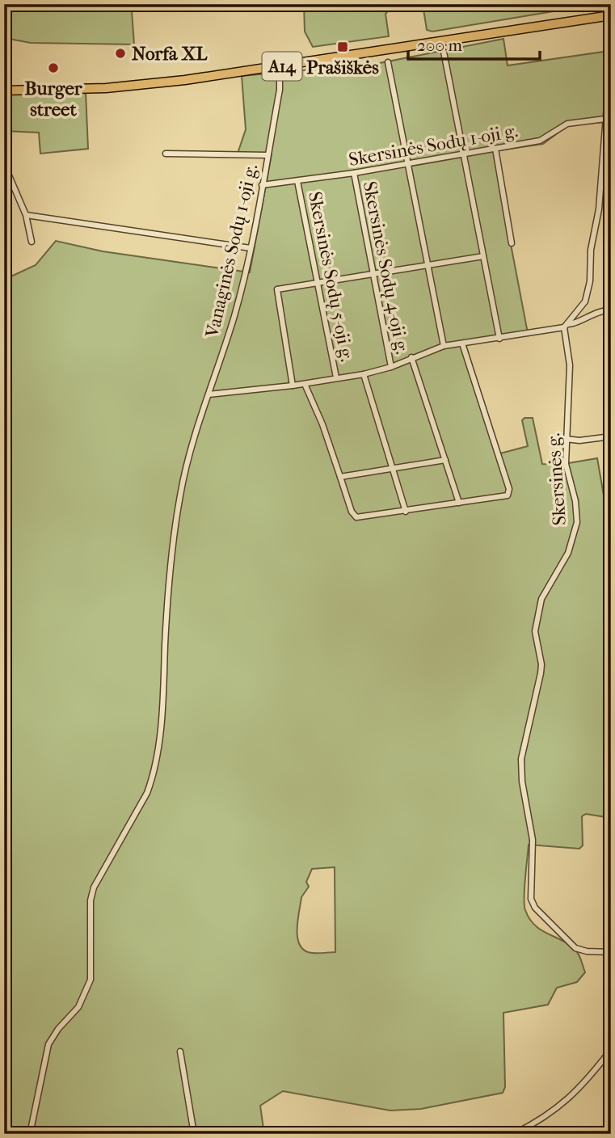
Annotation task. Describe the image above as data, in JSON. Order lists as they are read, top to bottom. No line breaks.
{"streets":{"highway":["A14"],"street":["Skersinės Sodų 1-oji g.","Vanaginės Sodų 1-oji g.","Skersinės Sodų 4-oji g.","Skersinės Sodų 5-oji g.","Skersinės g."]},"crossings":[["A14","Vanaginės Sodų 1-oji g."],["Skersinės Sodų 1-oji g.","Vanaginės Sodų 1-oji g."],["Skersinės Sodų 1-oji g.","Skersinės Sodų 4-oji g."],["Skersinės Sodų 1-oji g.","Skersinės Sodų 5-oji g."]],"places":{"transit":["Prašiškės"],"other":["Norfa XL","Burger street"]},"scale_bar":"200 m"}
